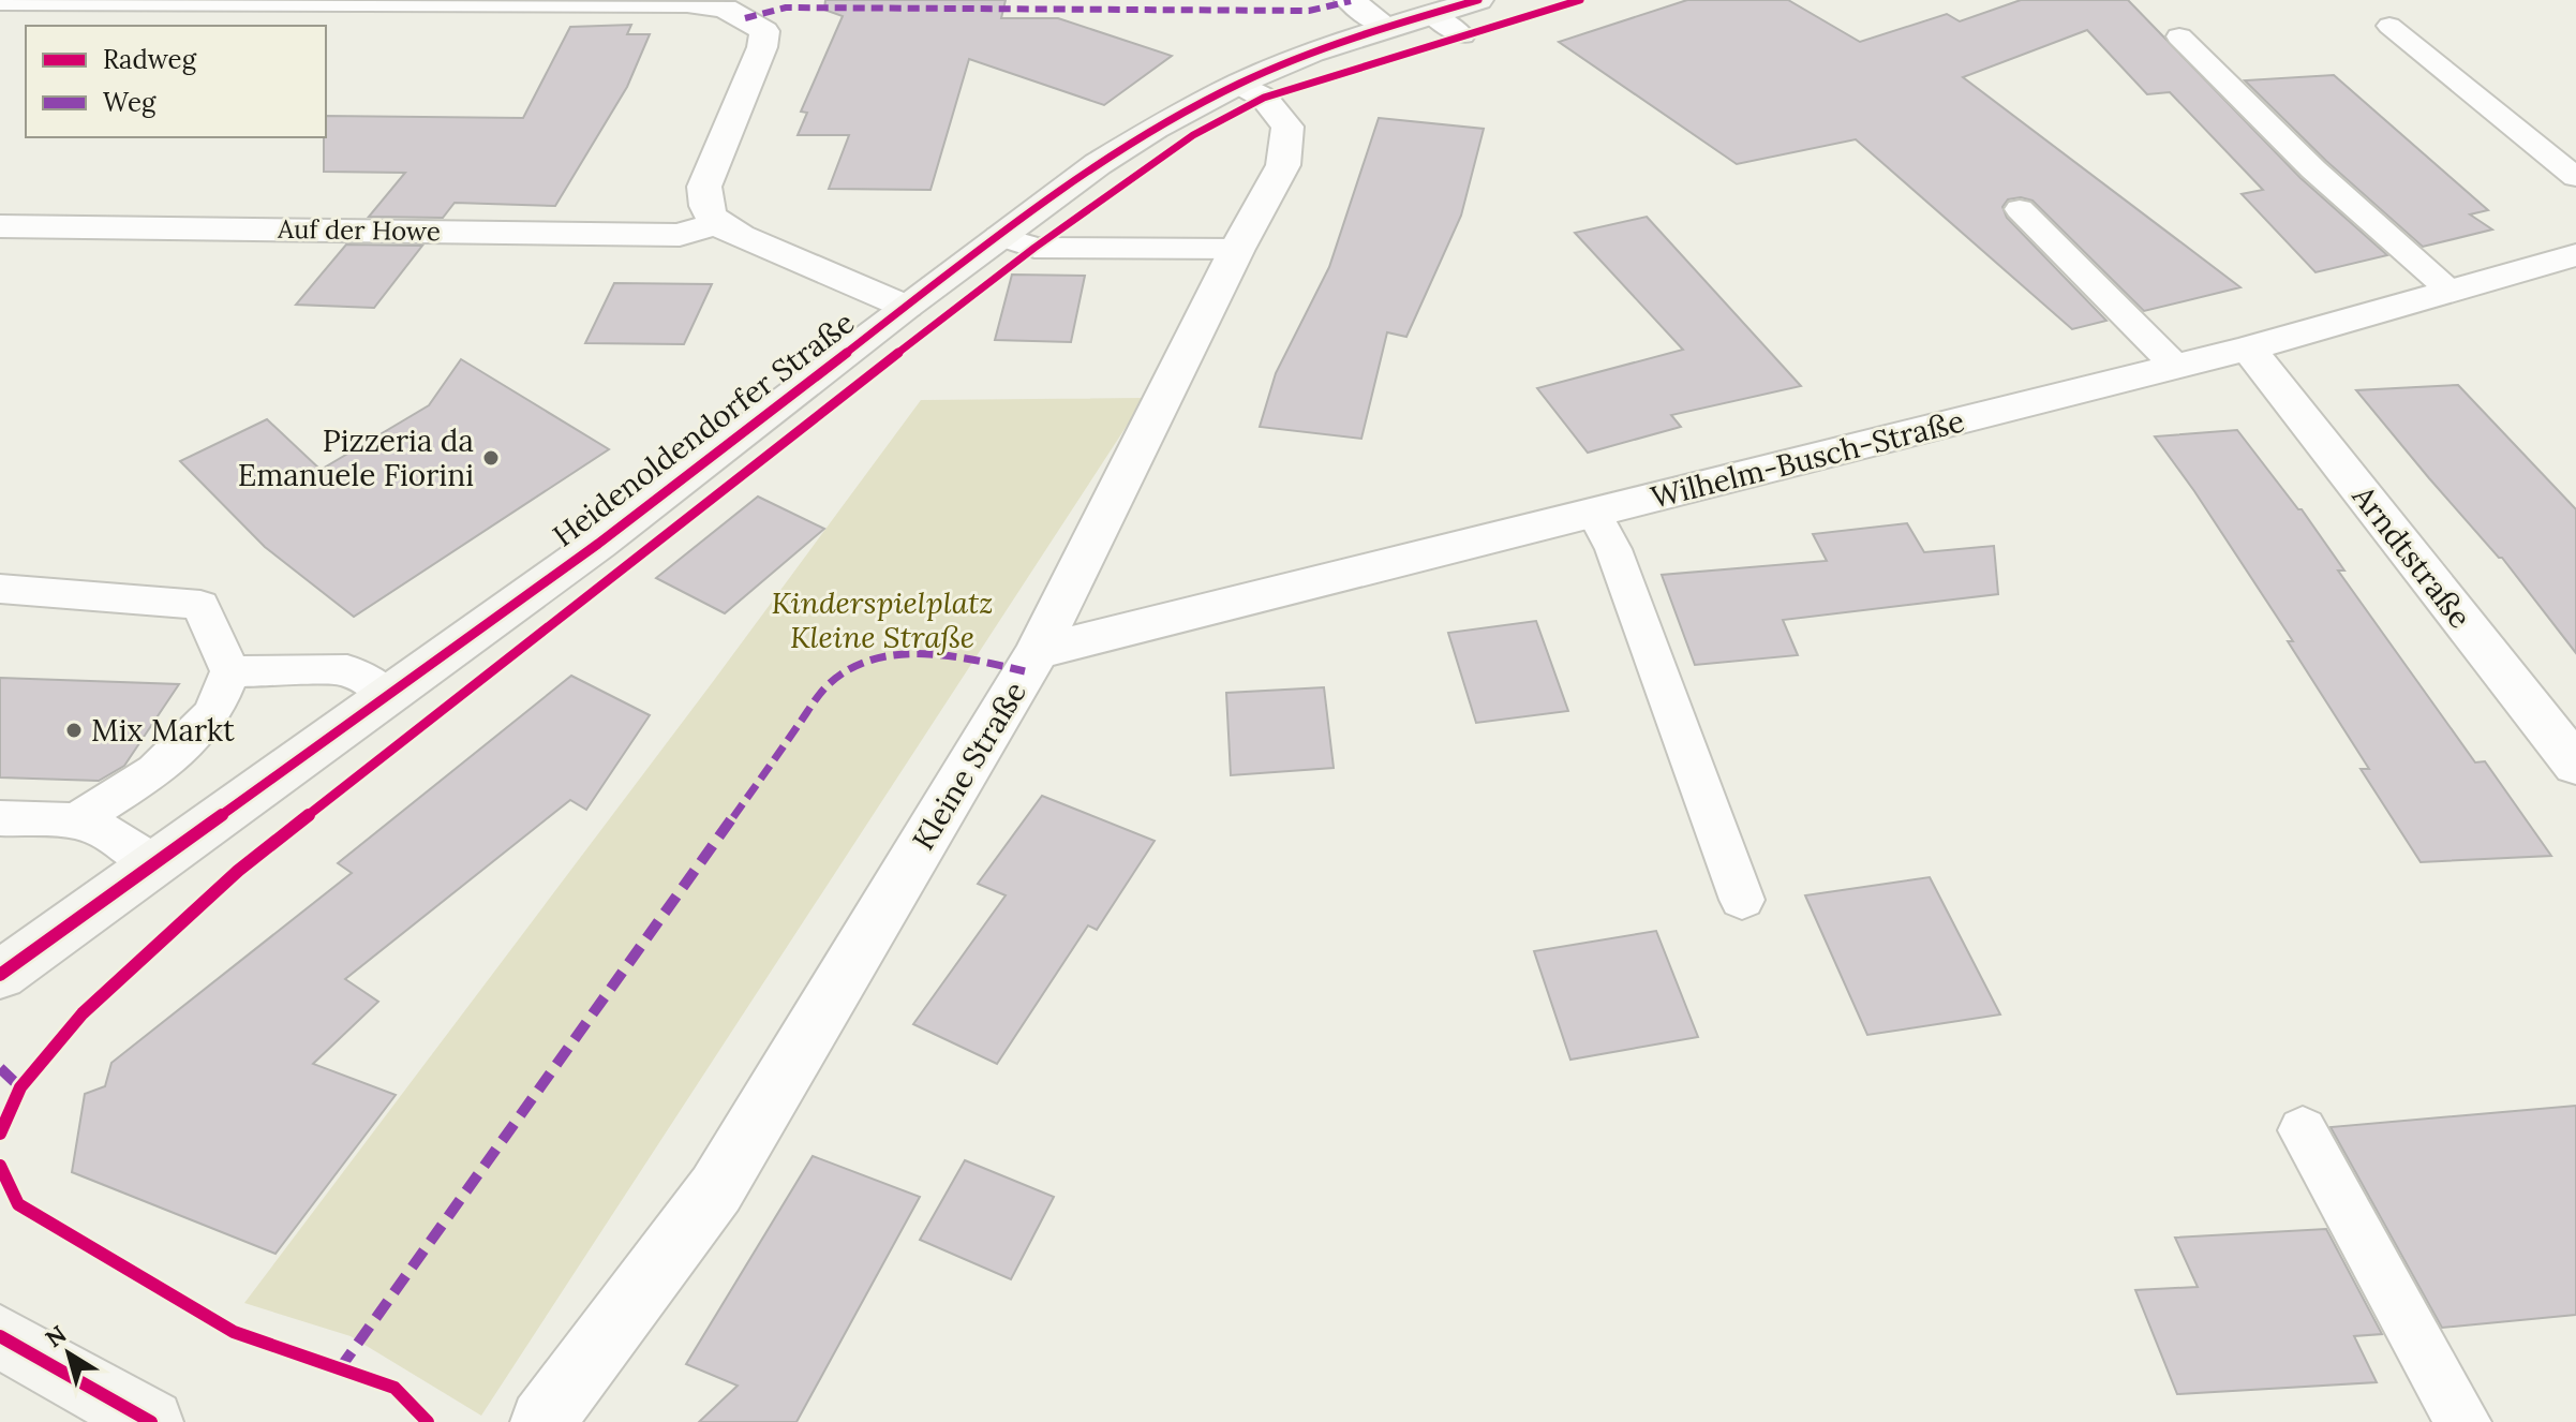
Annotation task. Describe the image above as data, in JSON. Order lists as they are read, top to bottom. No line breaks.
{"streets":{"street":["Auf der Howe","Heidenoldendorfer Straße","Wilhelm-Busch-Straße","Arndtstraße","Kleine Straße"]},"crossings":[["Heidenoldendorfer Straße","Kleine Straße"],["Wilhelm-Busch-Straße","Arndtstraße"],["Wilhelm-Busch-Straße","Kleine Straße"]],"parks":["Kinderspielplatz Kleine Straße"],"places":["Pizzeria da Emanuele Fiorini","Mix Markt"],"legend":["Radweg","Weg"],"north":"top left"}
